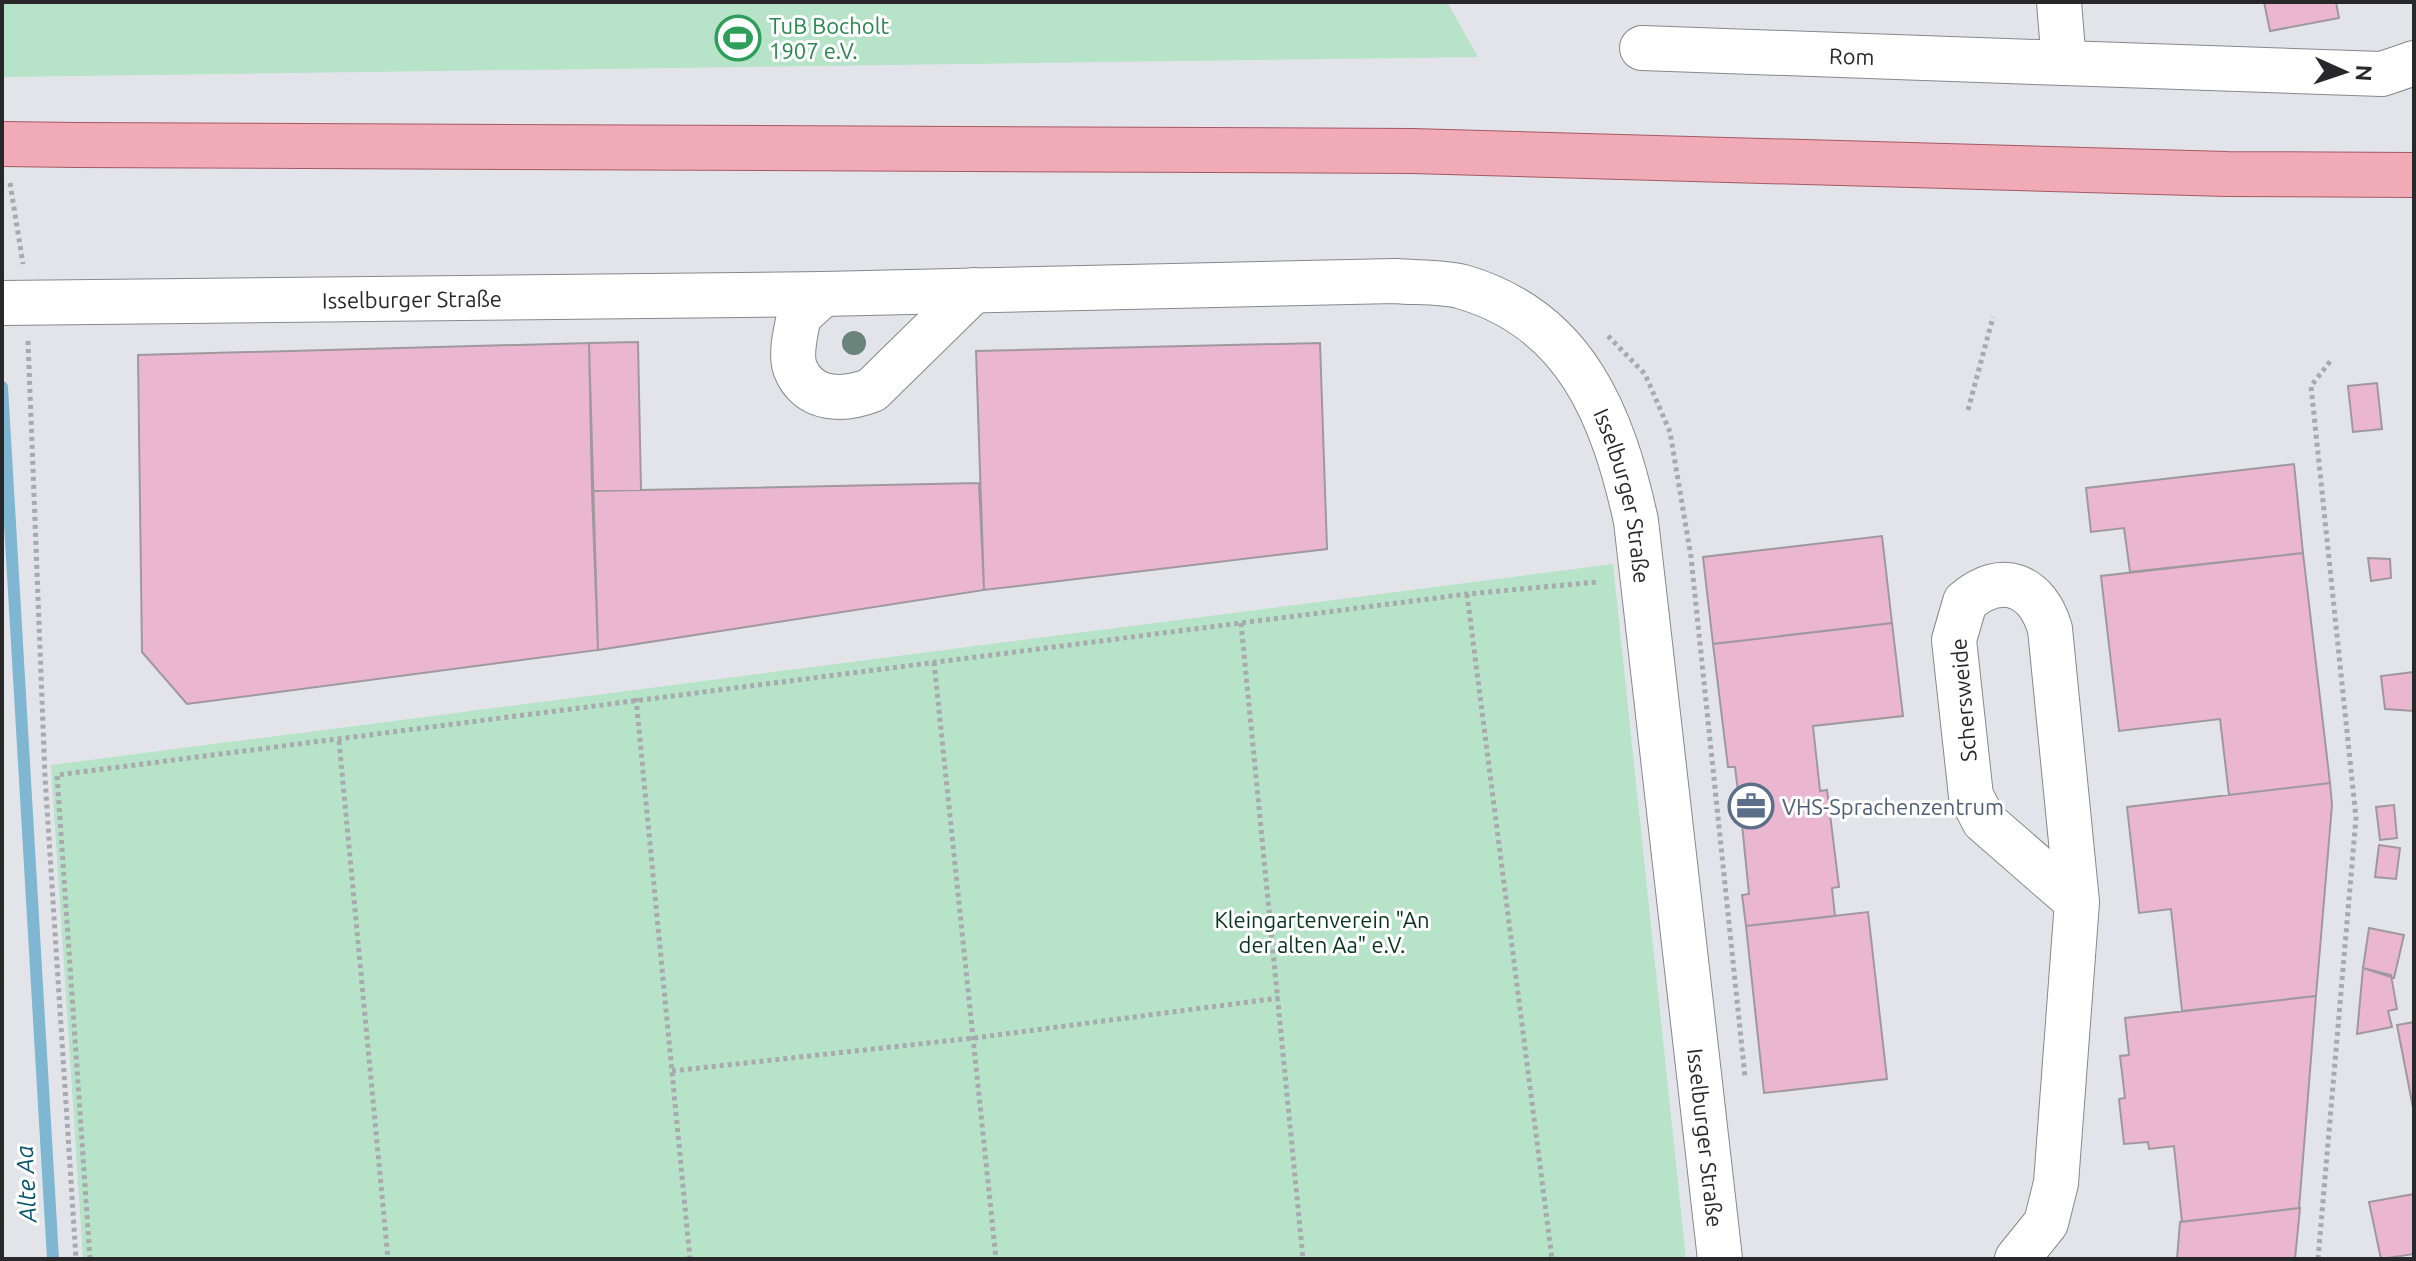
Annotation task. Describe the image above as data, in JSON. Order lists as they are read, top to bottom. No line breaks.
{"streets":{"street":["Rom","Isselburger Straße","Schersweide"]},"water":["Alte Aa"],"parks":["Kleingartenverein \"An der alten Aa\" e.V."],"places":{"sports":["TuB Bocholt 1907 e.V."],"office":["VHS-Sprachenzentrum"]},"north":"right"}
